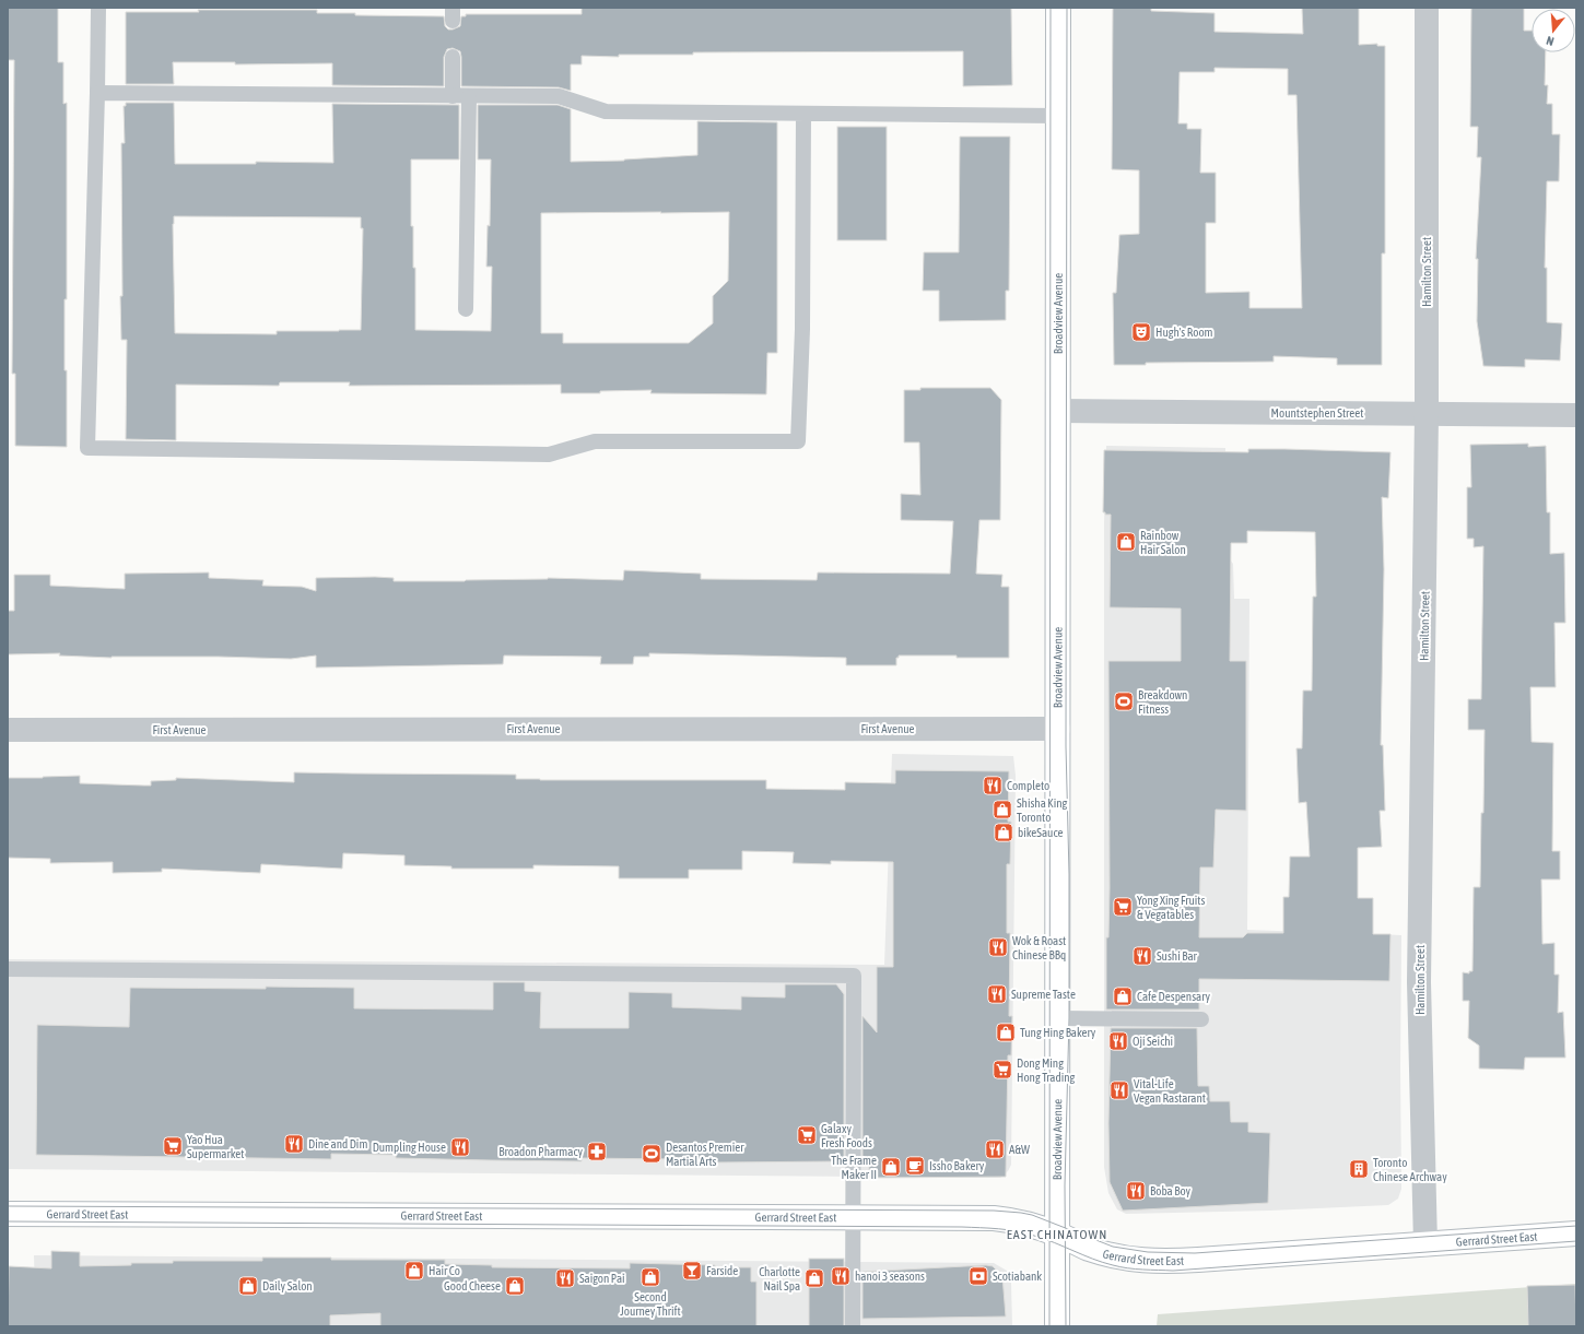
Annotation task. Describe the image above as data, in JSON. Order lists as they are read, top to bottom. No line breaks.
{"streets":{"main road":["Broadview Avenue","Gerrard Street East"],"street":["Hamilton Street","Mountstephen Street","First Avenue"]},"crossings":[["Hamilton Street","Mountstephen Street"],["Hamilton Street","Gerrard Street East"],["Broadview Avenue","Mountstephen Street"],["Broadview Avenue","First Avenue"],["Broadview Avenue","Gerrard Street East"]],"districts":["EAST CHINATOWN"],"places":{"theatre":["Hugh's Room"],"shop":["Rainbow Hair Salon","Shisha King Toronto","bikeSauce","Cafe Despensary","Tung Hing Bakery","The Frame Maker II","Hair Co","Second Journey Thrift","Charlotte Nail Spa","Daily Salon","Good Cheese"],"sports":["Breakdown Fitness","Desantos Premier Martial Arts"],"restaurant":["Completo","Wok & Roast Chinese BBq","Sushi Bar","Supreme Taste","Oji Seichi","Vital-Life Vegan Rastarant","Dine and Dim","Dumpling House","A&W","Boba Boy","hanoi 3 seasons","Saigon Pai"],"supermarket":["Yong Xing Fruits & Vegatables","Dong Ming Hong Trading","Galaxy Fresh Foods","Yao Hua Supermarket"],"pharmacy":["Broadon Pharmacy"],"cafe":["Issho Bakery"],"building":["Toronto Chinese Archway"],"bar":["Farside"],"bank":["Scotiabank"]},"north":"bottom"}
